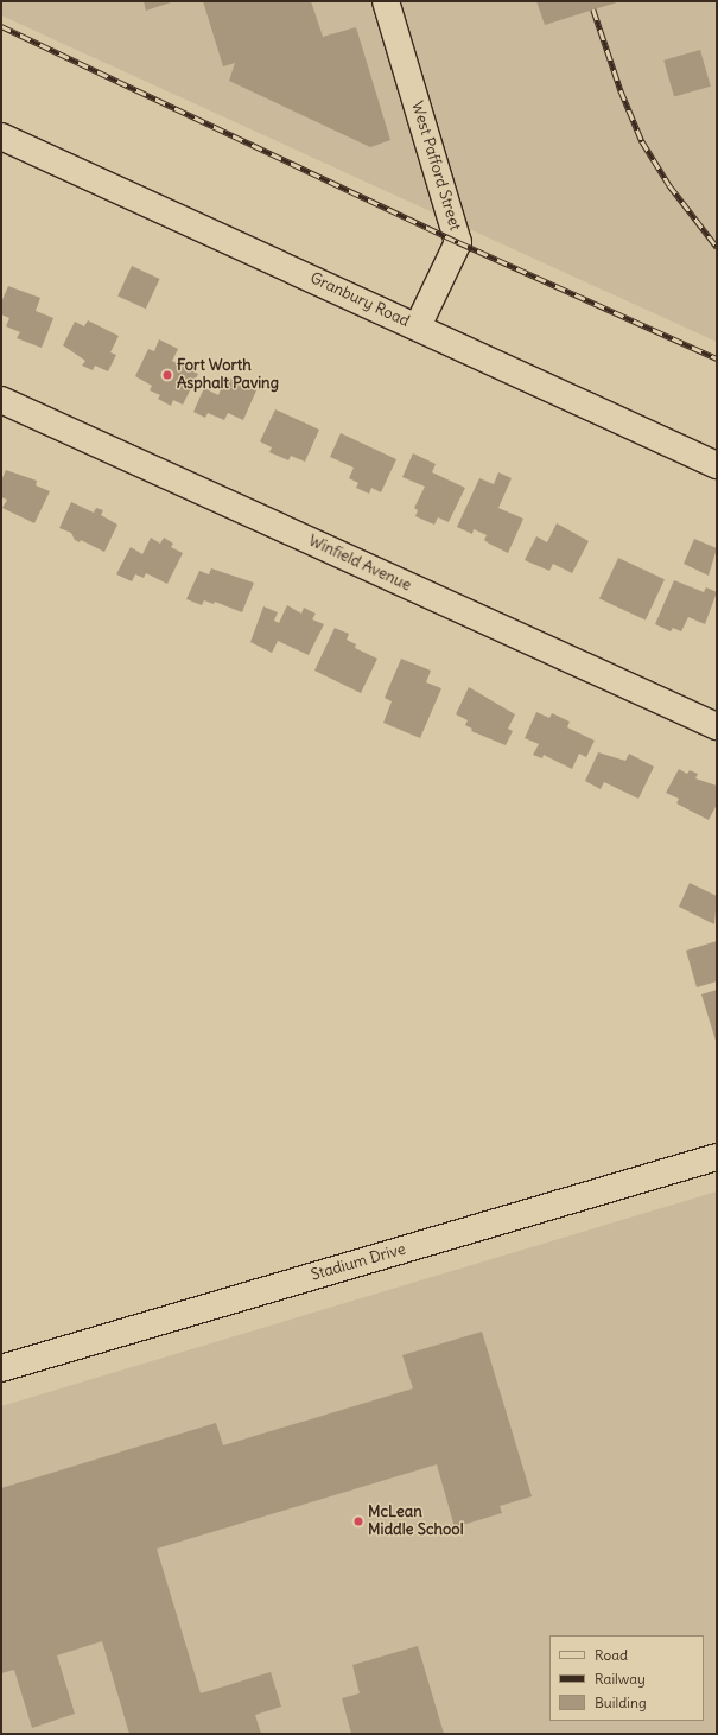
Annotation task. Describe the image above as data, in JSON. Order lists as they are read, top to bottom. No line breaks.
{"streets":{"street":["West Pafford Street","Granbury Road","Winfield Avenue","Stadium Drive"]},"crossings":[["West Pafford Street","Granbury Road"]],"places":["Fort Worth Asphalt Paving","McLean Middle School"],"legend":["Road","Railway","Building"]}
